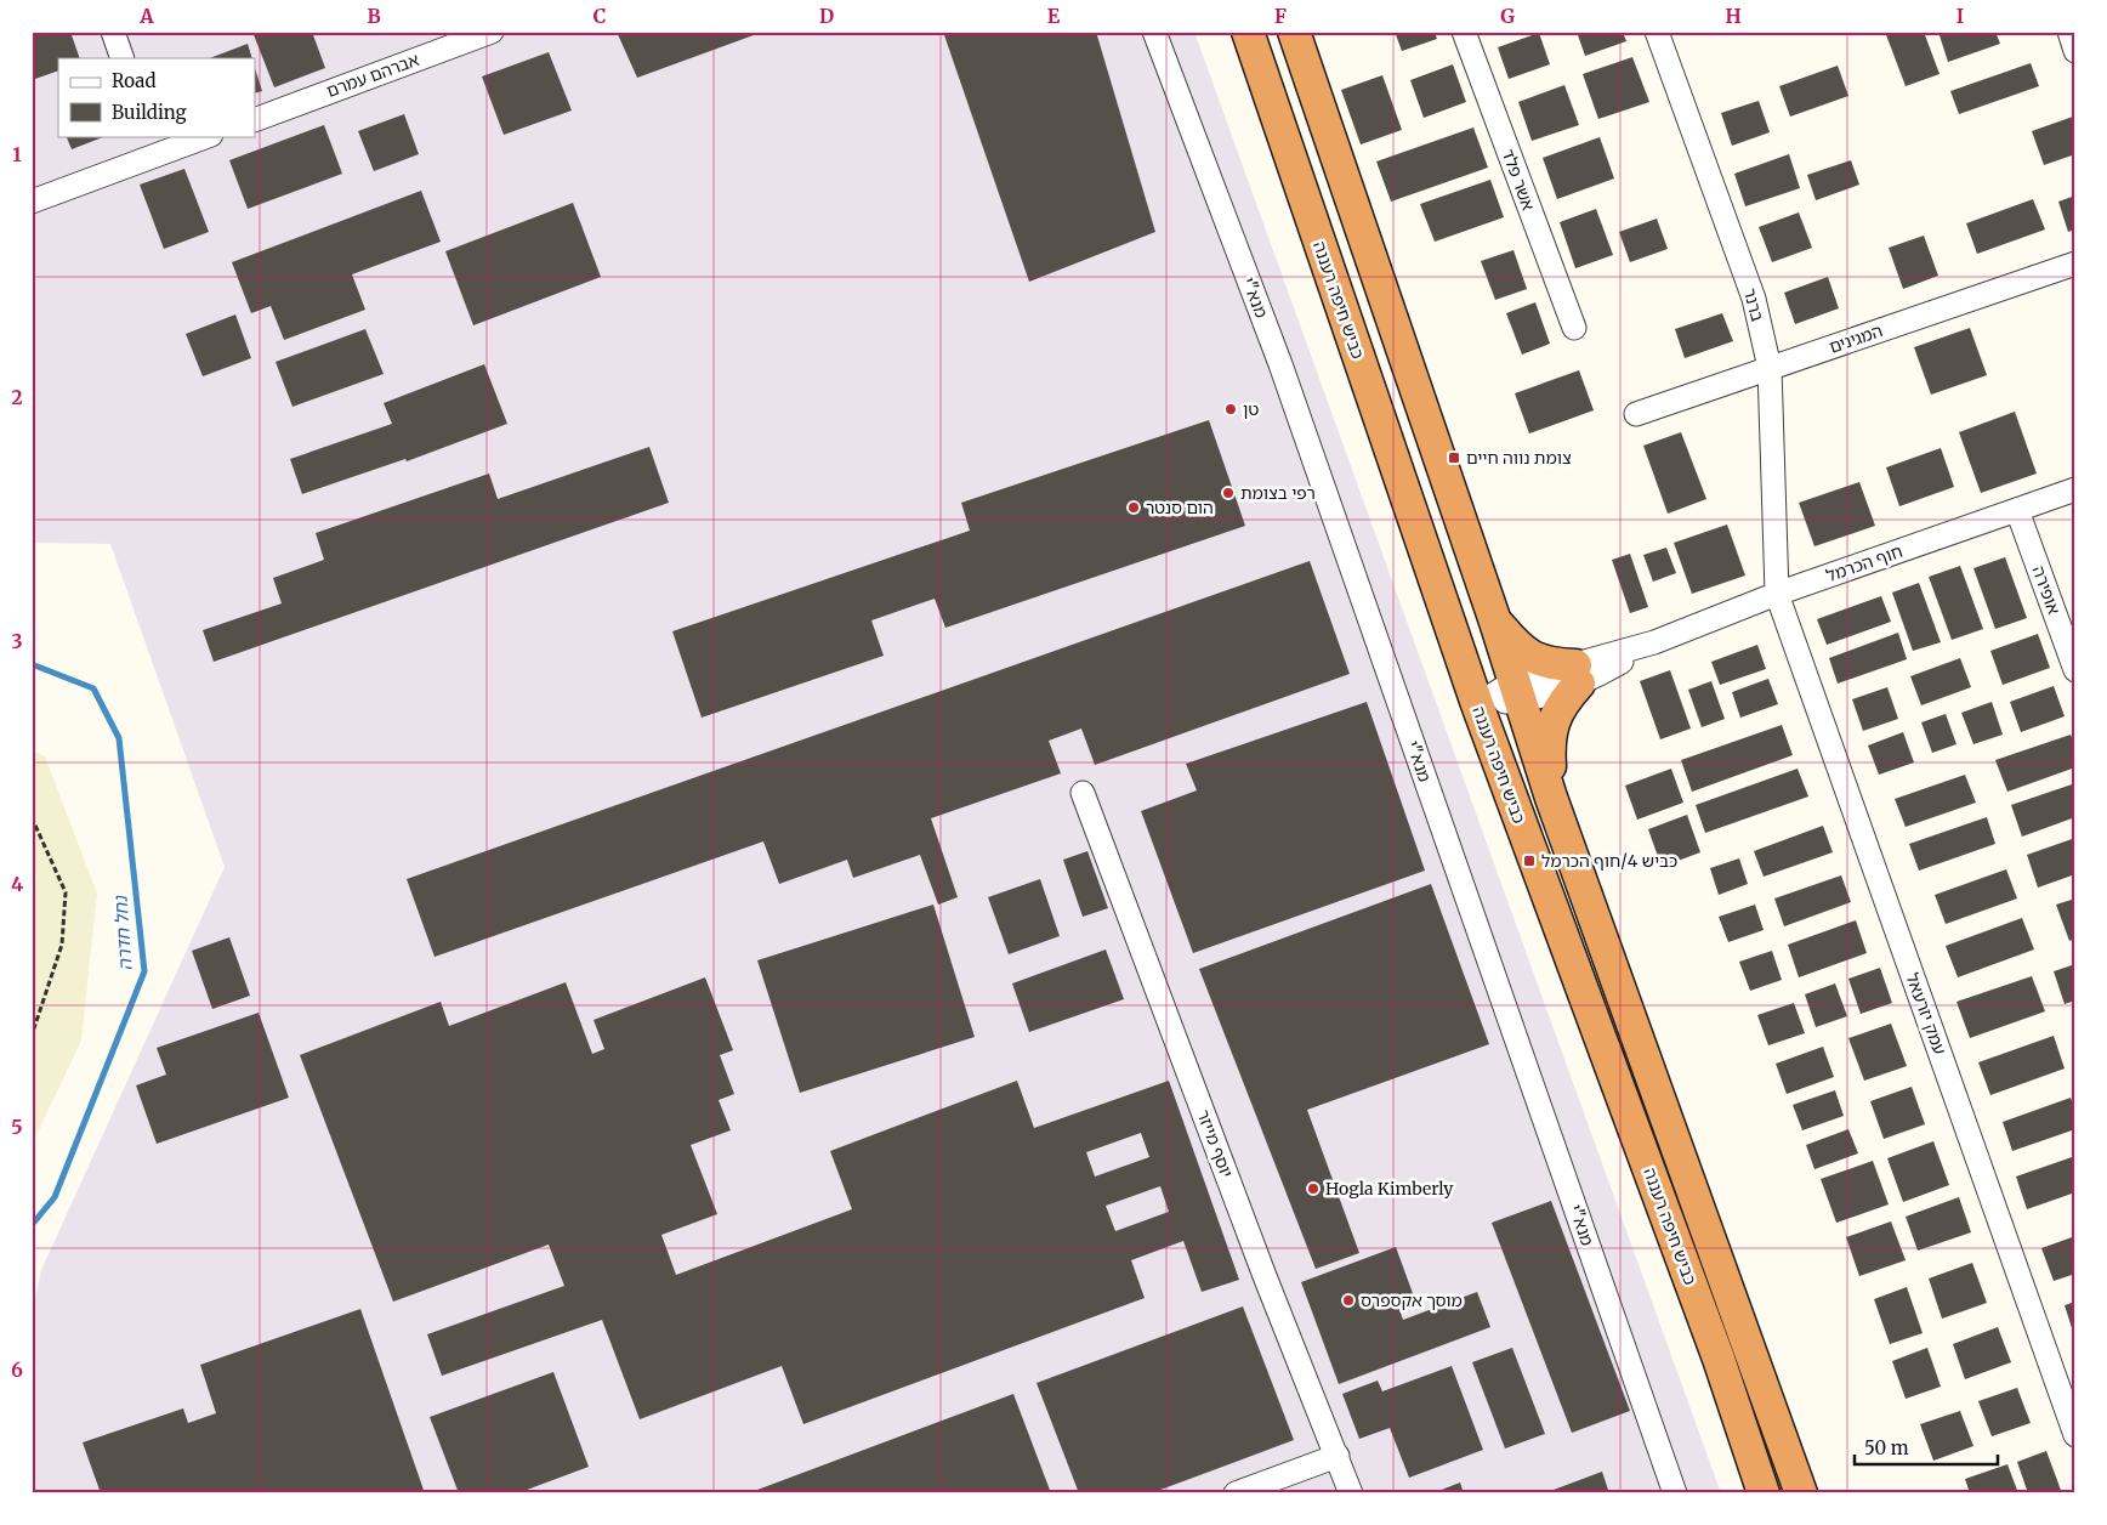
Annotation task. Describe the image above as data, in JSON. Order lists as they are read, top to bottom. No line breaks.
{"streets":{"highway":["כביש חיפה רעננה"],"street":["אברהם עמרם","אשר פלד","מנא\"י","ברנר","המגינים","חוף הכרמל","אופירה","עמק יזרעאל","יוסף מייזר"]},"crossings":[["כביש חיפה רעננה","חוף הכרמל"],["ברנר","המגינים"],["ברנר","חוף הכרמל"],["ברנר","עמק יזרעאל"],["חוף הכרמל","אופירה"],["חוף הכרמל","עמק יזרעאל"]],"water":["נחל חדרה"],"places":{"other":["טן","רפי בצומת","הום סנטר","Hogla Kimberly","מוסך אקספרס"],"transit":["צומת נווה חיים","כביש 4/חוף הכרמל"]},"legend":["Road","Building"],"scale_bar":"50 m","grid":{"columns":["A","B","C","D","E","F","G","H","I"],"rows":["1","2","3","4","5","6"]}}
